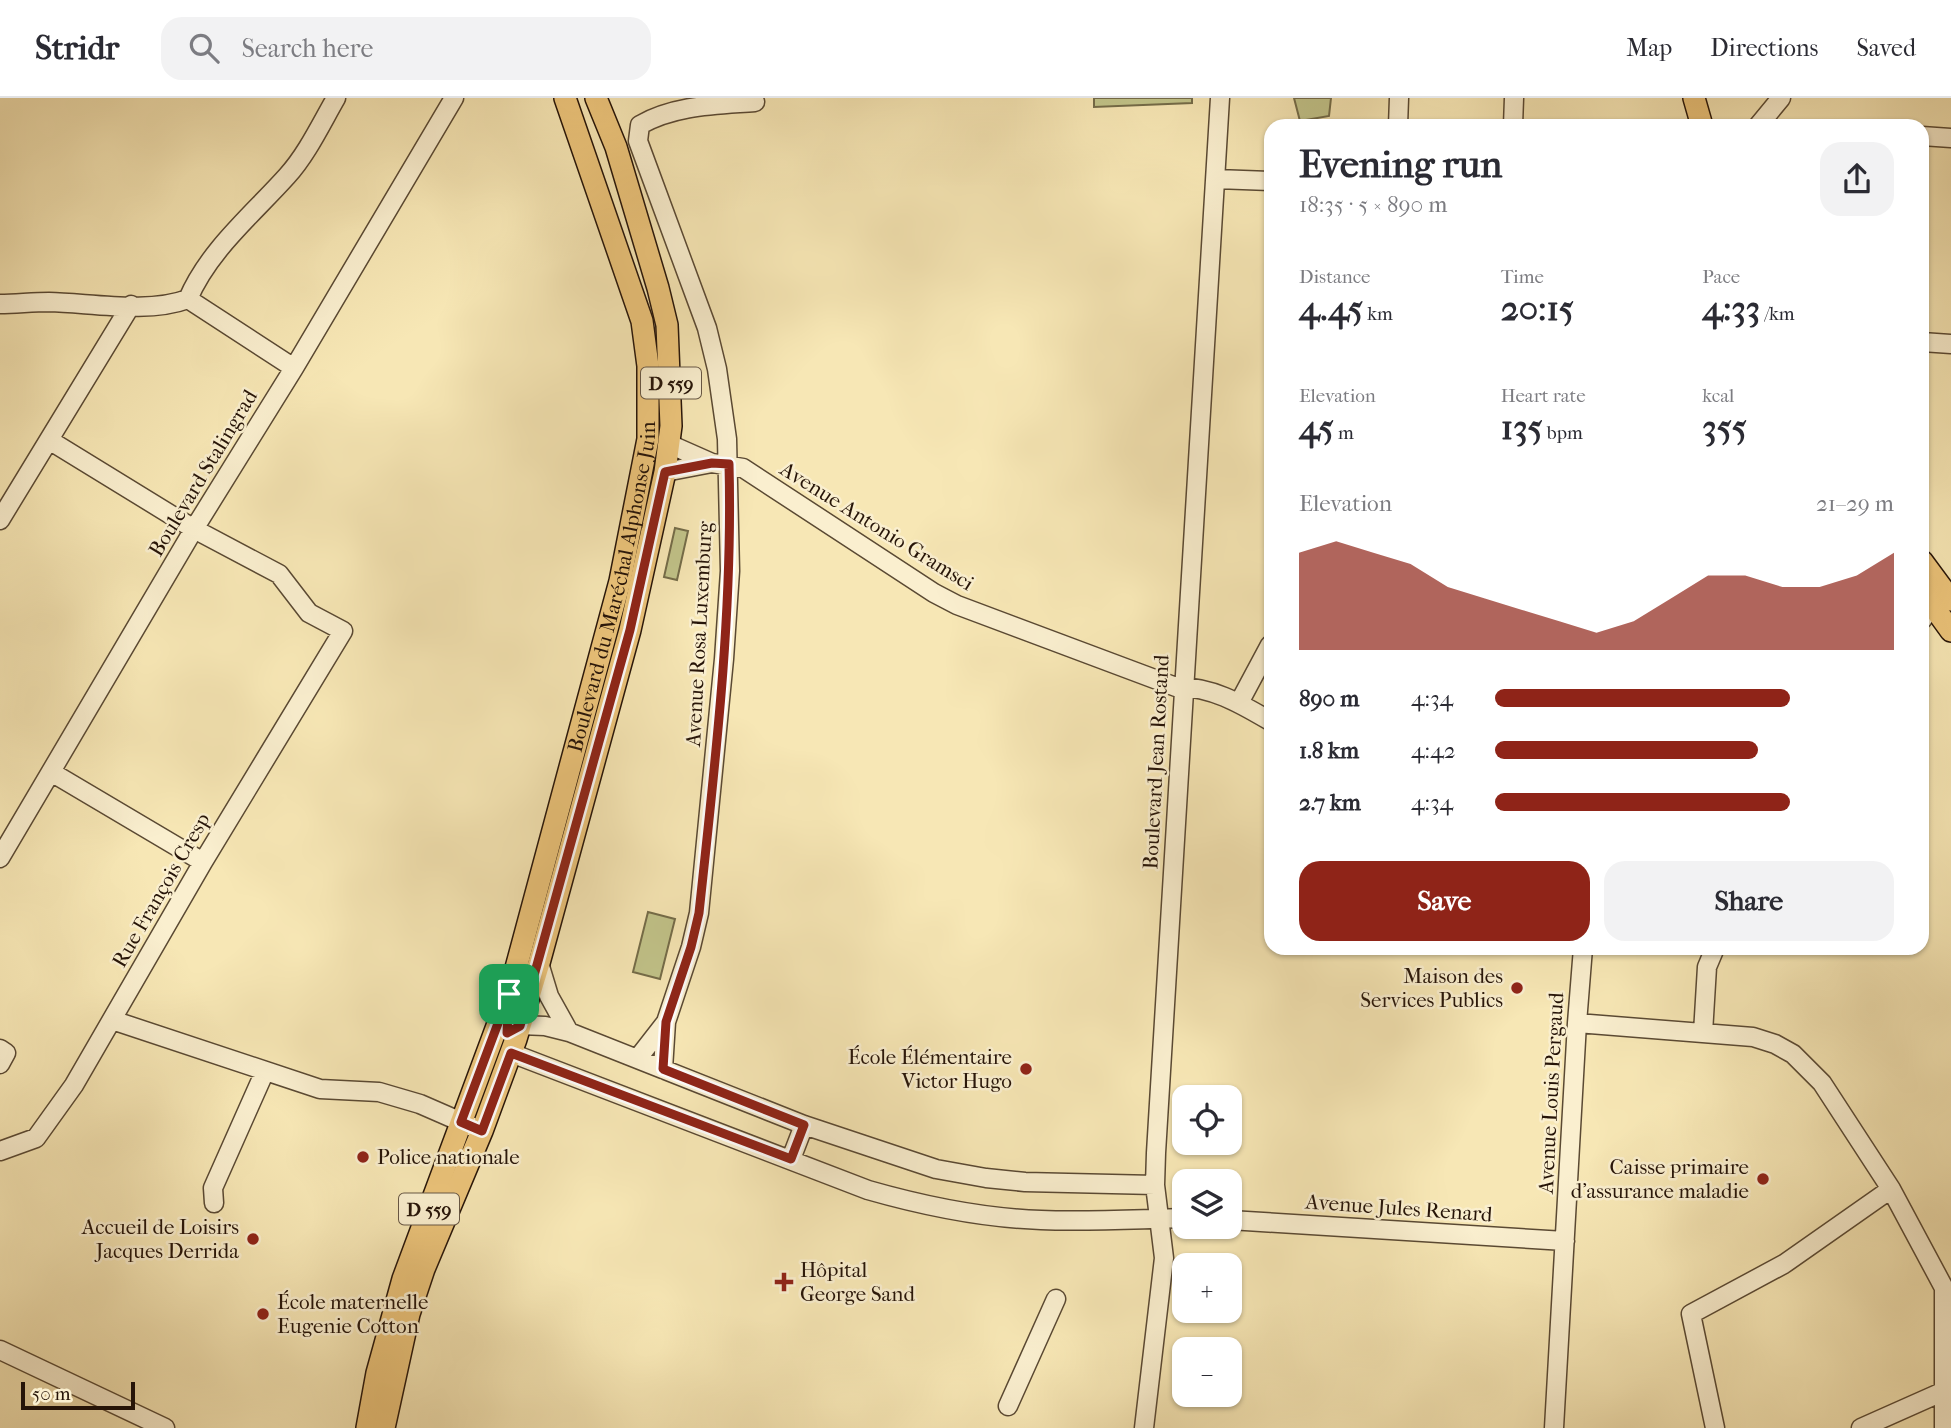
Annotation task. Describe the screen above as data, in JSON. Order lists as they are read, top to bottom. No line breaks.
{"streets":{"main road":["D 559","Boulevard du Maréchal Alphonse Juin"],"street":["Boulevard Stalingrad","Avenue Antonio Gramsci","Avenue Rosa Luxemburg","Boulevard Jean Rostand","Rue François Cresp","Avenue Louis Pergaud","Avenue Jules Renard"]},"crossings":[["Boulevard Stalingrad","Rue François Cresp"],["Avenue Antonio Gramsci","Boulevard du Maréchal Alphonse Juin"],["Avenue Antonio Gramsci","Avenue Rosa Luxemburg"],["Avenue Antonio Gramsci","Boulevard Jean Rostand"],["Avenue Louis Pergaud","Avenue Jules Renard"]],"places":{"other":["Maison des Services Publics","École Élémentaire Victor Hugo","Police nationale","Caisse primaire d'assurance maladie","Accueil de Loisirs Jacques Derrida","École maternelle Eugenie Cotton"],"health":["Hôpital George Sand"]},"scale_bar":"50 m","page":{"header":"Stridr","search":"Search here","nav":["Map","Directions","Saved"],"heading":["Evening run","18:35 · 5 × 890 m"],"stats":[["Distance","4.45 km"],["Time","20:15"],["Pace","4:33 /km"],["Elevation","45 m"],["Heart rate","135 bpm"],["kcal","355"]],"chart":["Elevation","21–29 m"],"list":[{"name":"890 m","note":"4:34"},{"name":"1.8 km","note":"4:42"},{"name":"2.7 km","note":"4:34"}],"buttons":["Save","Share"],"map_buttons":["+","−"],"scale":"50 m"}}
